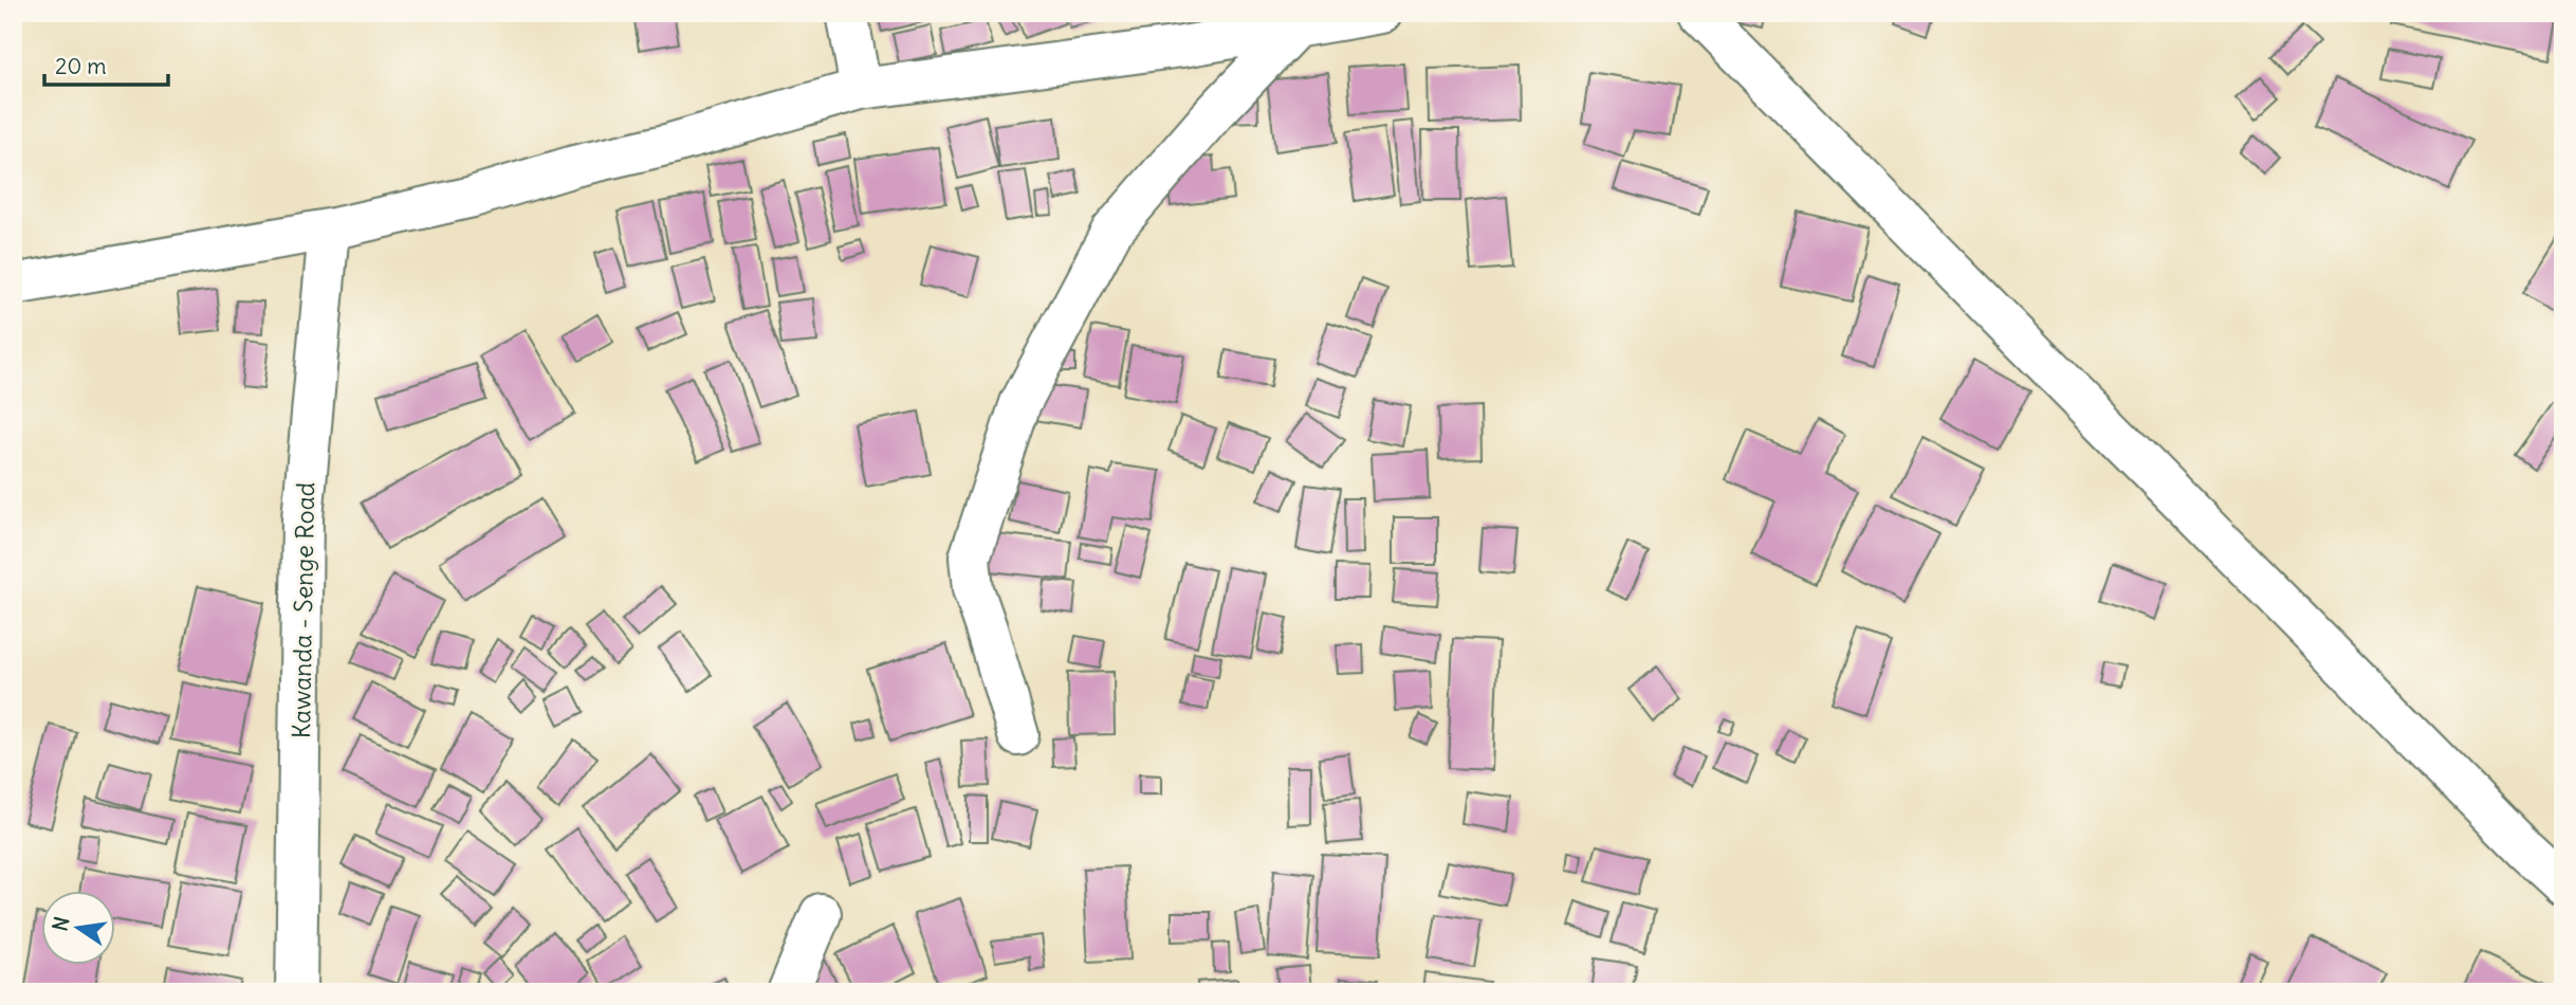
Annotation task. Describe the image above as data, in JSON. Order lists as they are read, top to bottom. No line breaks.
{"streets":{"street":["Kawanda - Senge Road"]},"scale_bar":"20 m","north":"left"}
